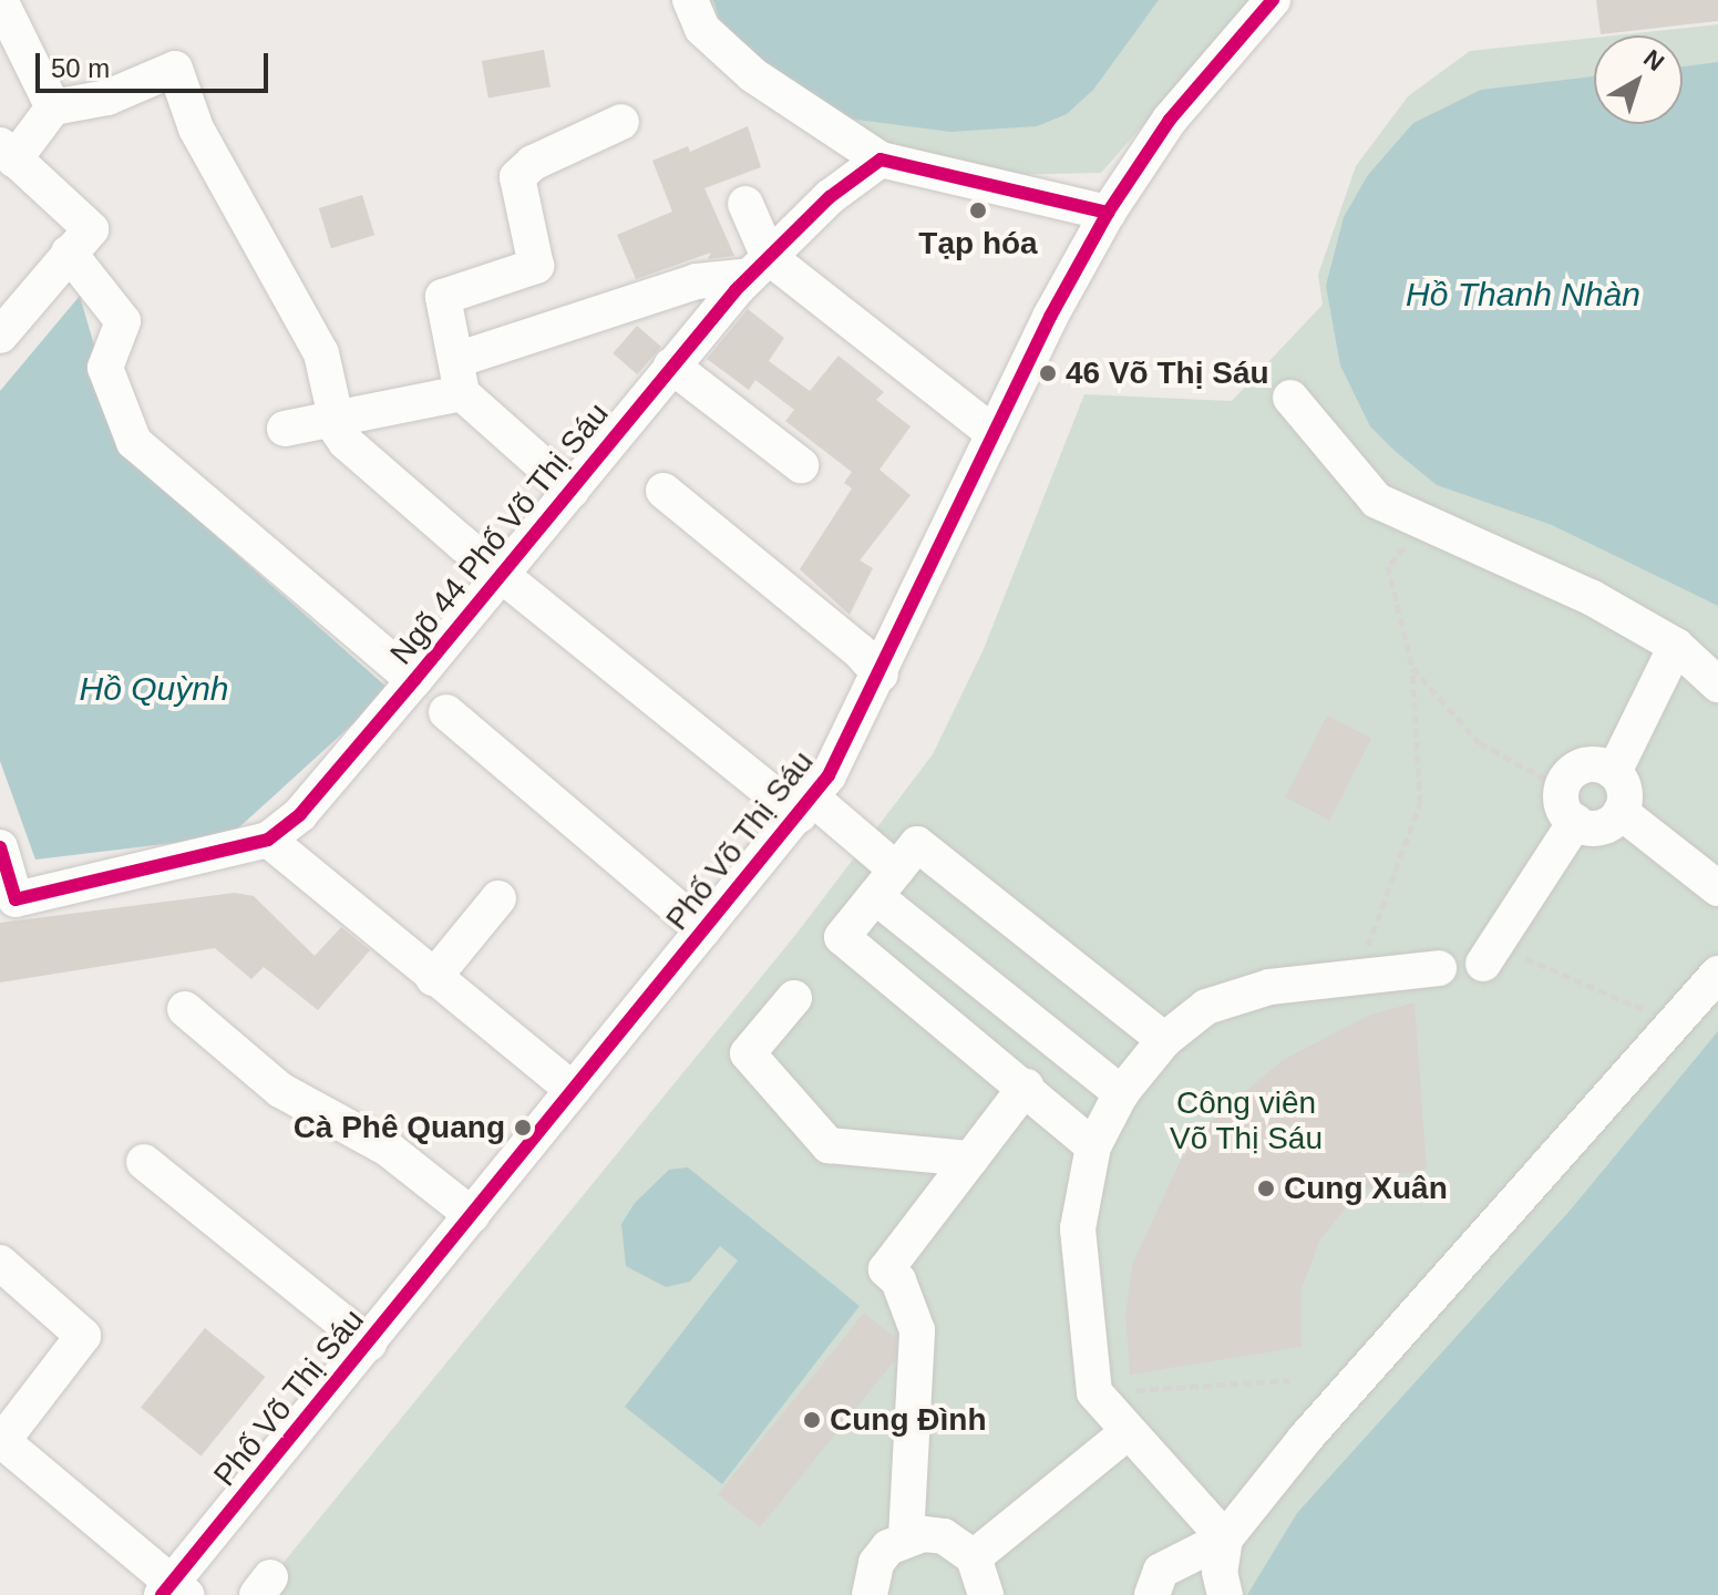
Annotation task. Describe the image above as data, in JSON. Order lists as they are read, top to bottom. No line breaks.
{"streets":{"street":["Ngõ 44 Phố Võ Thị Sáu","Phố Võ Thị Sáu"]},"water":["Hồ Thanh Nhàn","Hồ Quỳnh"],"parks":["Công viên Võ Thị Sáu"],"places":["Tạp hóa","46 Võ Thị Sáu","Cà Phê Quang","Cung Xuân","Cung Đình"],"scale_bar":"50 m","north":"top right"}
